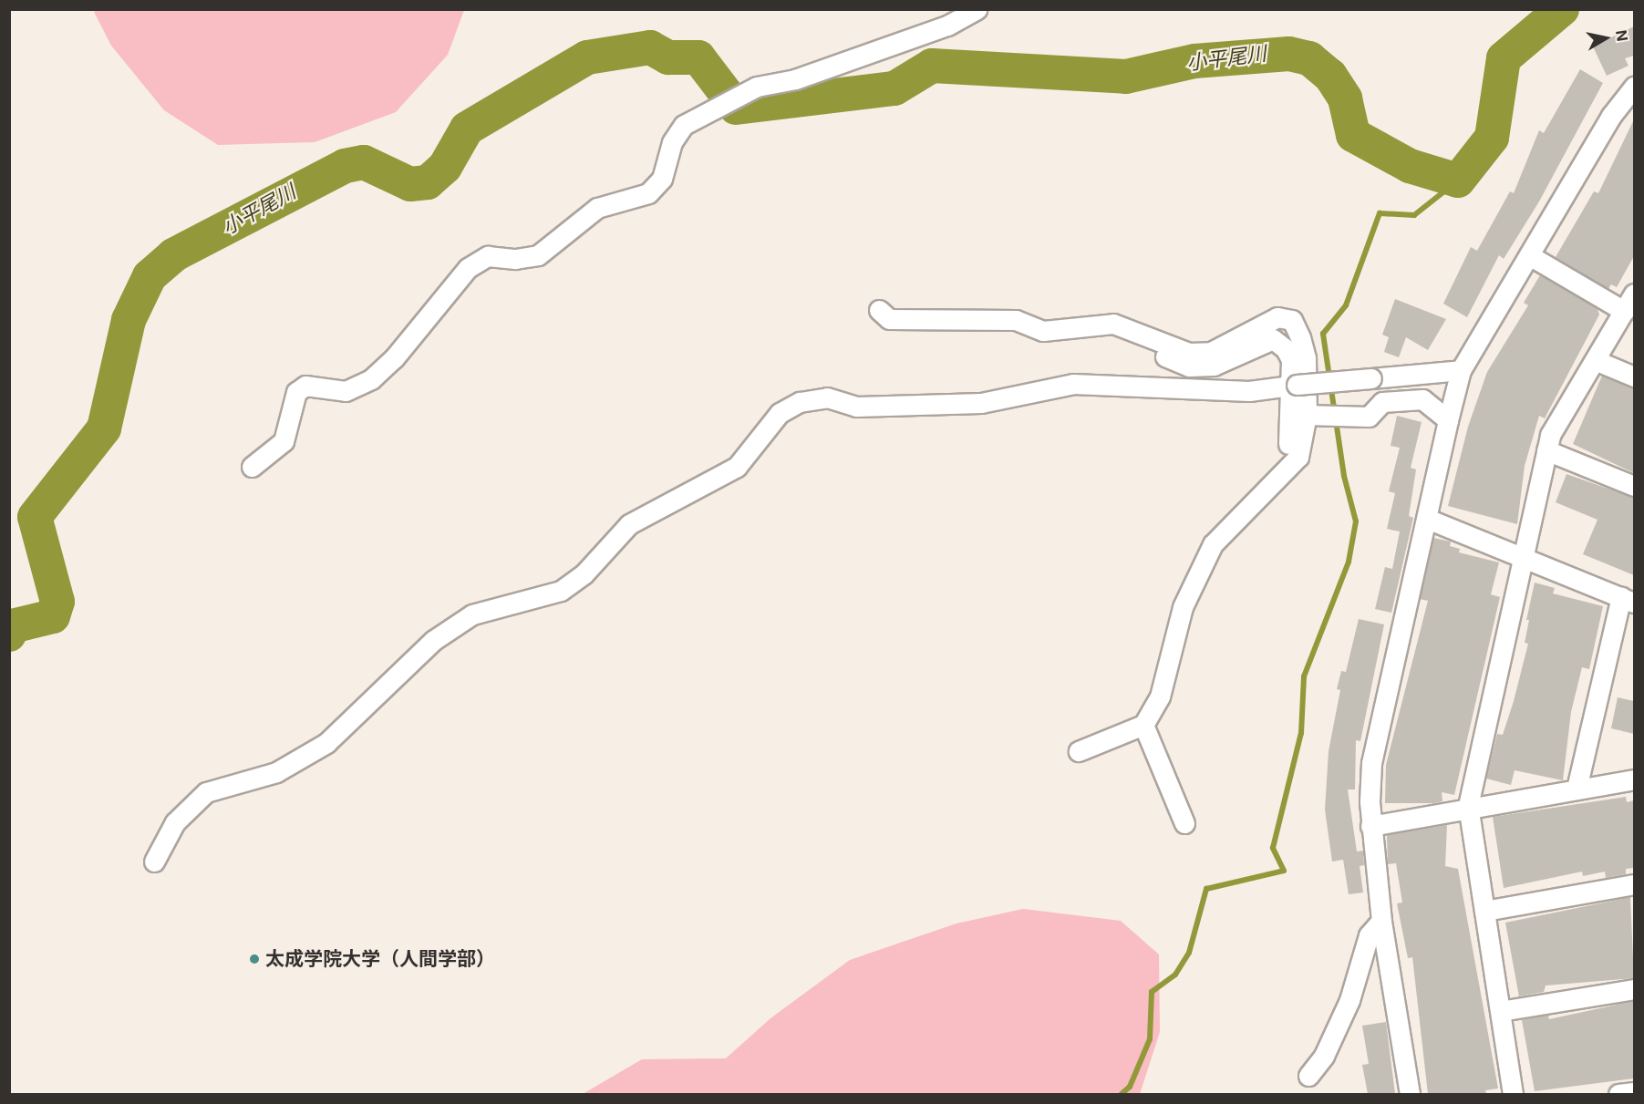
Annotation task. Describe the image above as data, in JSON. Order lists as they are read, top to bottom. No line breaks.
{"water":["小平尾川"],"places":["太成学院大学（人間学部）"],"north":"right"}
